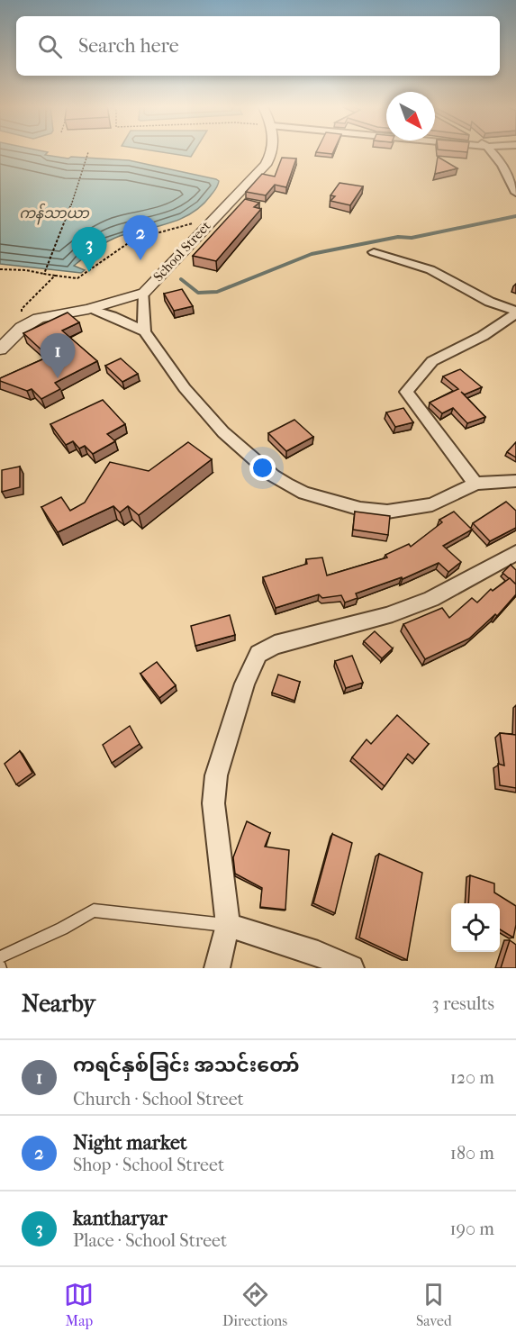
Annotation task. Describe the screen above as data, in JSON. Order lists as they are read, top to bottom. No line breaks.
{"streets":{"street":["School Street"]},"water":["ကန်သာယာ"],"north":"bottom right","page":{"search":"Search here","pins":["2","3","1"],"heading":["Nearby","3 results"],"list":[{"mark":"1","name":"ကရင်နှစ်ခြင်း အသင်းတော်","note":"Church · School Street","value":"120 m"},{"mark":"2","name":"Night market","note":"Shop · School Street","value":"180 m"},{"mark":"3","name":"kantharyar","note":"Place · School Street","value":"190 m"}],"nav":["Map","Directions","Saved"]}}
